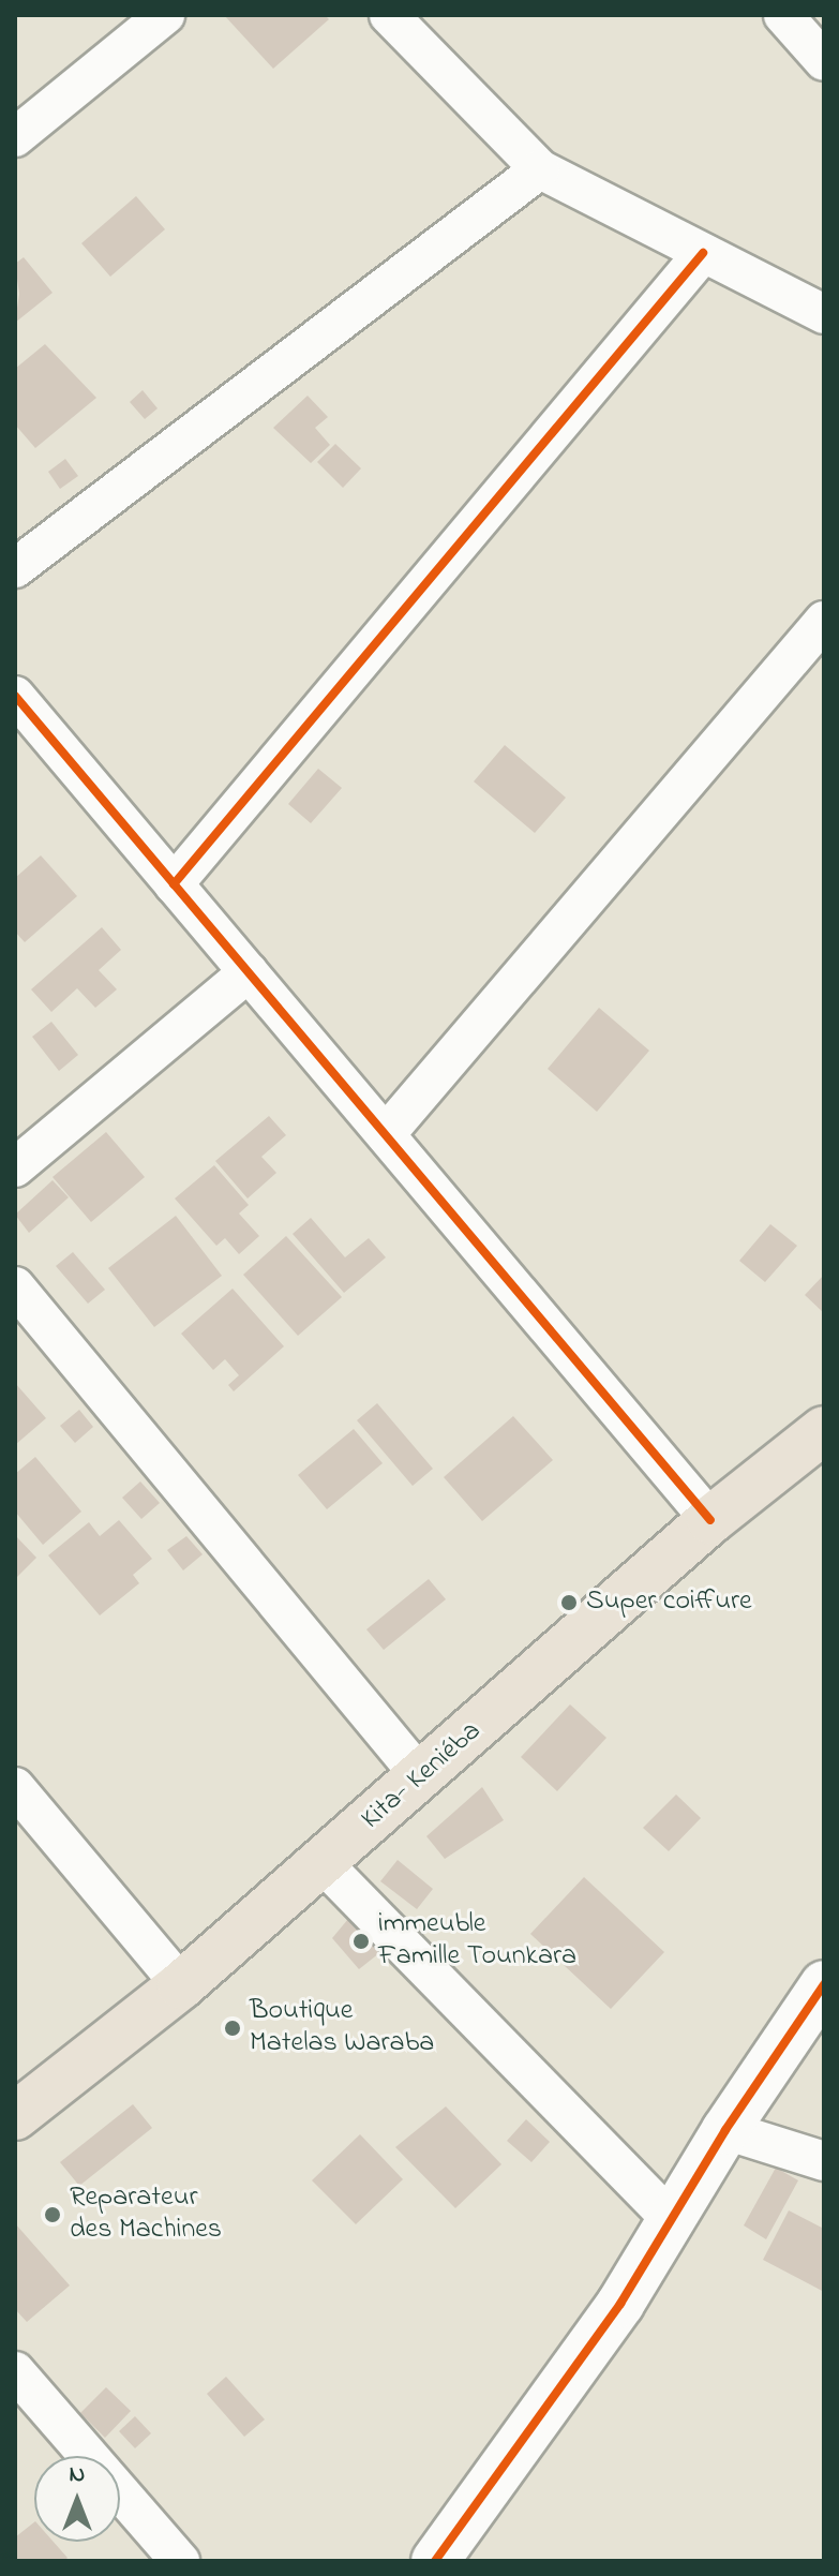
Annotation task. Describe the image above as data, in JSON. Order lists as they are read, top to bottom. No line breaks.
{"streets":{"main road":["Kita- Keniéba"]},"places":["Super coiffure","immeuble Famille Tounkara","Boutique Matelas Waraba","Reparateur des Machines"],"north":"top"}
